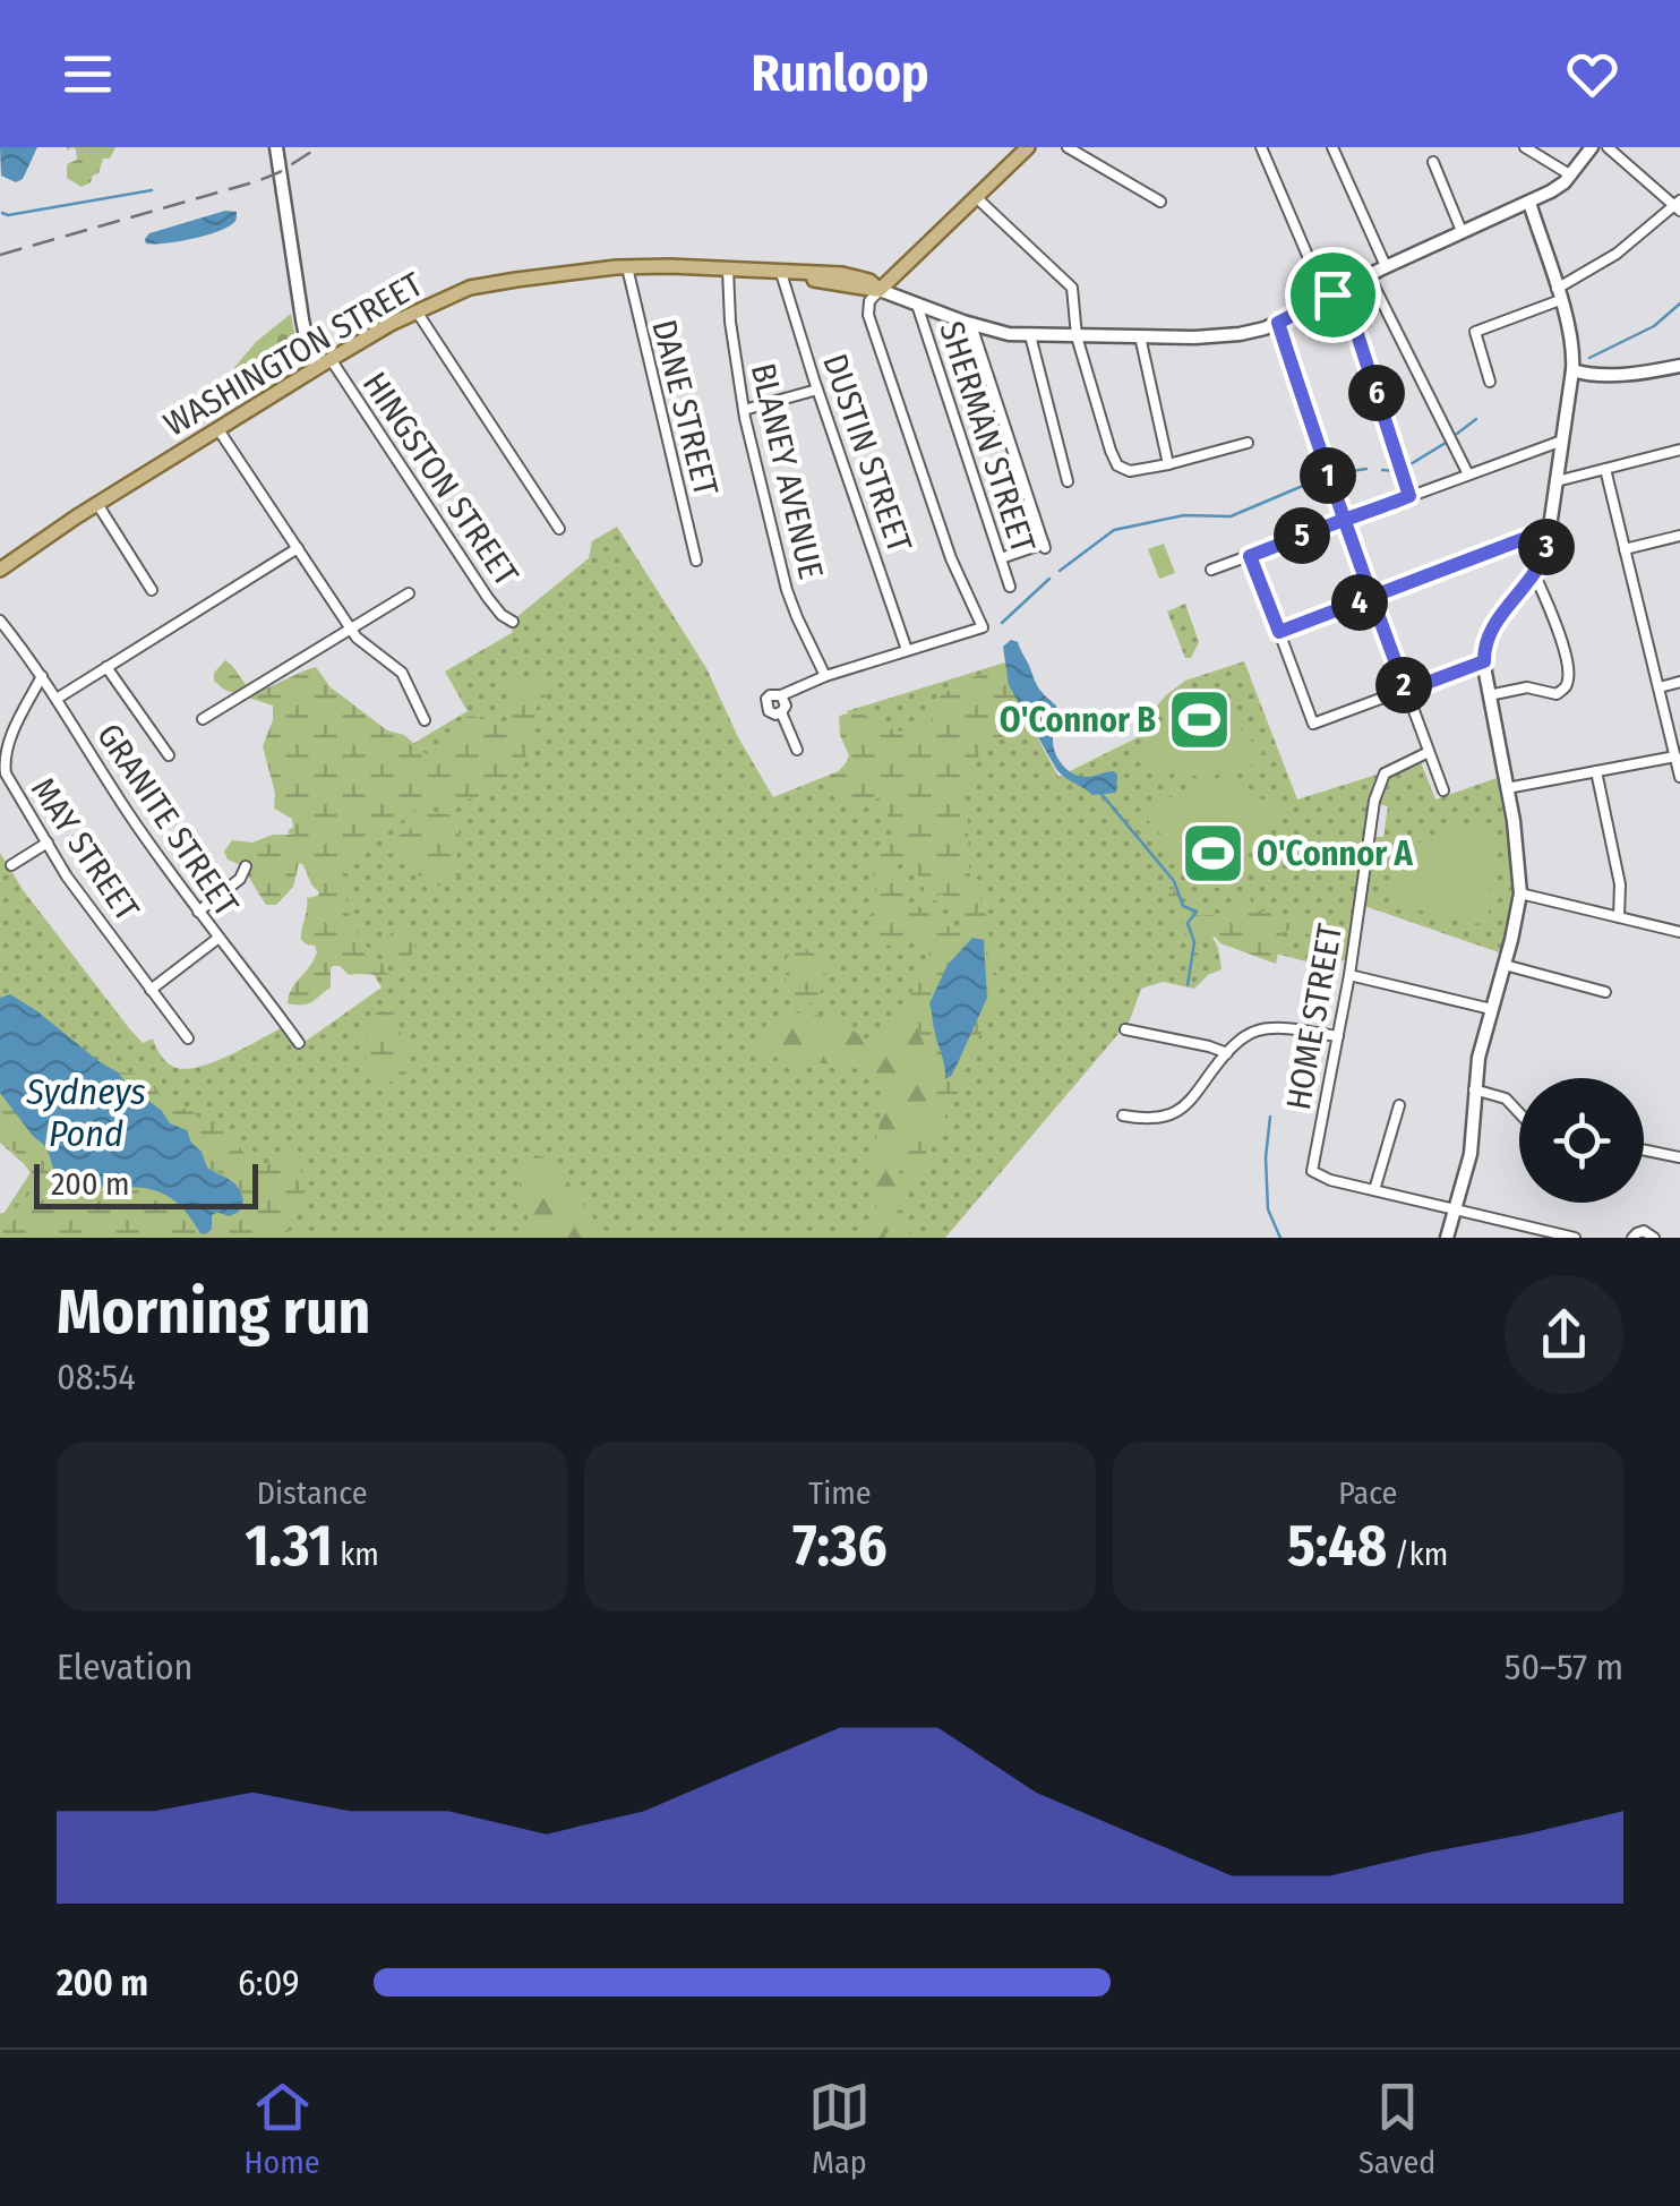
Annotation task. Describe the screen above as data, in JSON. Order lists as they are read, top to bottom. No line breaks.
{"streets":{"main road":["WASHINGTON STREET"],"street":["DANE STREET","SHERMAN STREET","DUSTIN STREET","BLANEY AVENUE","HINGSTON STREET","GRANITE STREET","MAY STREET","HOME STREET"]},"crossings":[["WASHINGTON STREET","DANE STREET"],["WASHINGTON STREET","SHERMAN STREET"],["WASHINGTON STREET","DUSTIN STREET"],["WASHINGTON STREET","BLANEY AVENUE"],["WASHINGTON STREET","HINGSTON STREET"],["GRANITE STREET","MAY STREET"]],"water":["Sydneys Pond"],"places":{"sports":["O'Connor B","O'Connor A"]},"scale_bar":"200 m","page":{"header":"Runloop","pins":["6","1","5","3","4","2"],"scale":"200 m","heading":["Morning run","08:54"],"stats":[["Distance","1.31 km"],["Time","7:36"],["Pace","5:48 /km"]],"chart":["Elevation","50–57 m"],"list":[{"name":"200 m","note":"6:09"}],"tabs":["Home","Map","Saved"]}}
